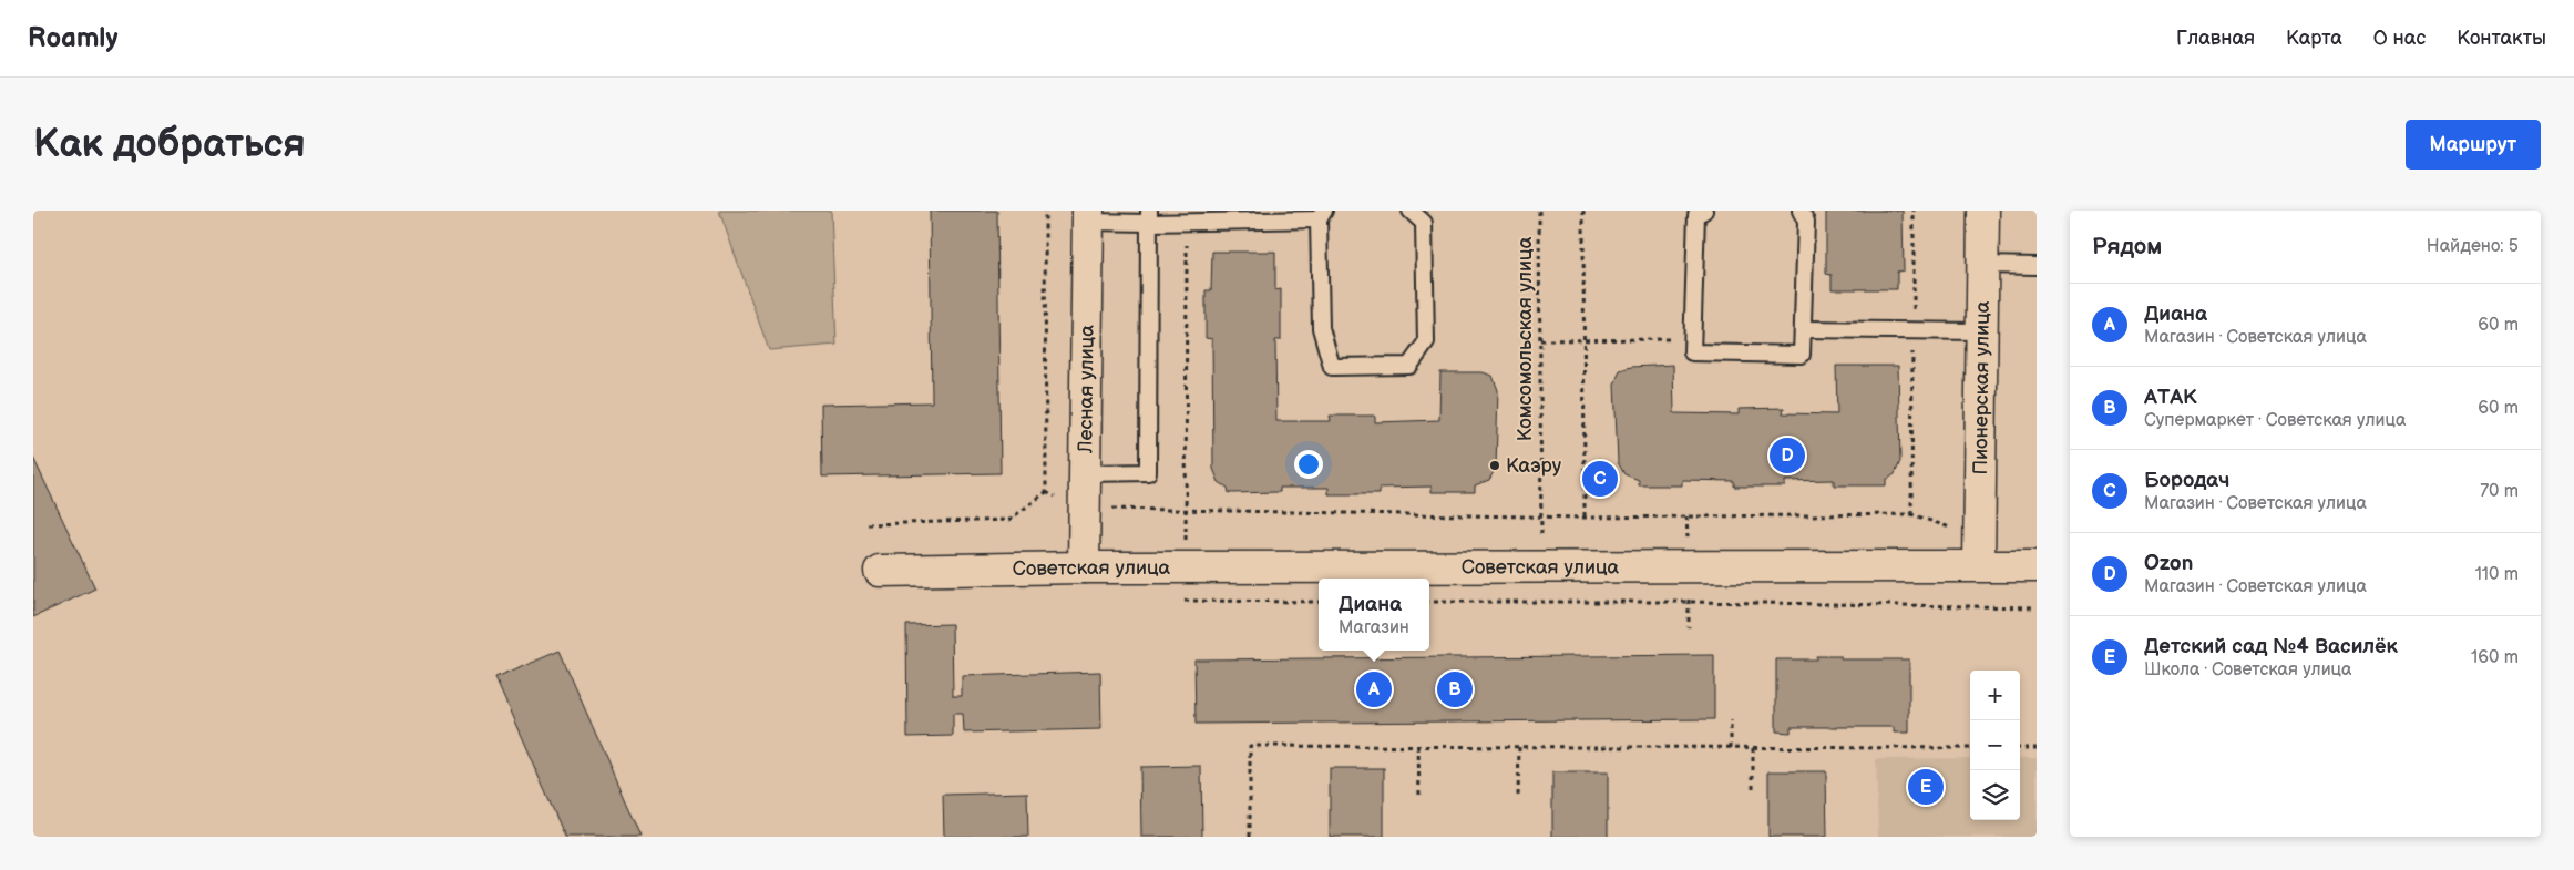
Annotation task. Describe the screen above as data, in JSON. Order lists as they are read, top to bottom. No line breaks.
{"streets":{"street":["Пионерская улица","Лесная улица","Советская улица"],"path":["Комсомольская улица"]},"crossings":[["Комсомольская улица","Советская улица"],["Пионерская улица","Советская улица"],["Лесная улица","Советская улица"]],"places":["Каэру"],"page":{"header":"Roamly","nav":["Главная","Карта","О нас","Контакты"],"buttons":"Маршрут","title":"Как добраться","heading":["Рядом","Найдено: 5"],"list":[{"mark":"A","name":"Диана","note":"Магазин · Советская улица","value":"60 m"},{"mark":"B","name":"АТАК","note":"Супермаркет · Советская улица","value":"60 m"},{"mark":"C","name":"Бородач","note":"Магазин · Советская улица","value":"70 m"},{"mark":"D","name":"Ozon","note":"Магазин · Советская улица","value":"110 m"},{"mark":"E","name":"Детский сад №4 Василёк","note":"Школа · Советская улица","value":"160 m"}],"pins":["D","C","A","B","E"],"popup":["Диана","Магазин"],"map_buttons":["+","−"]}}
